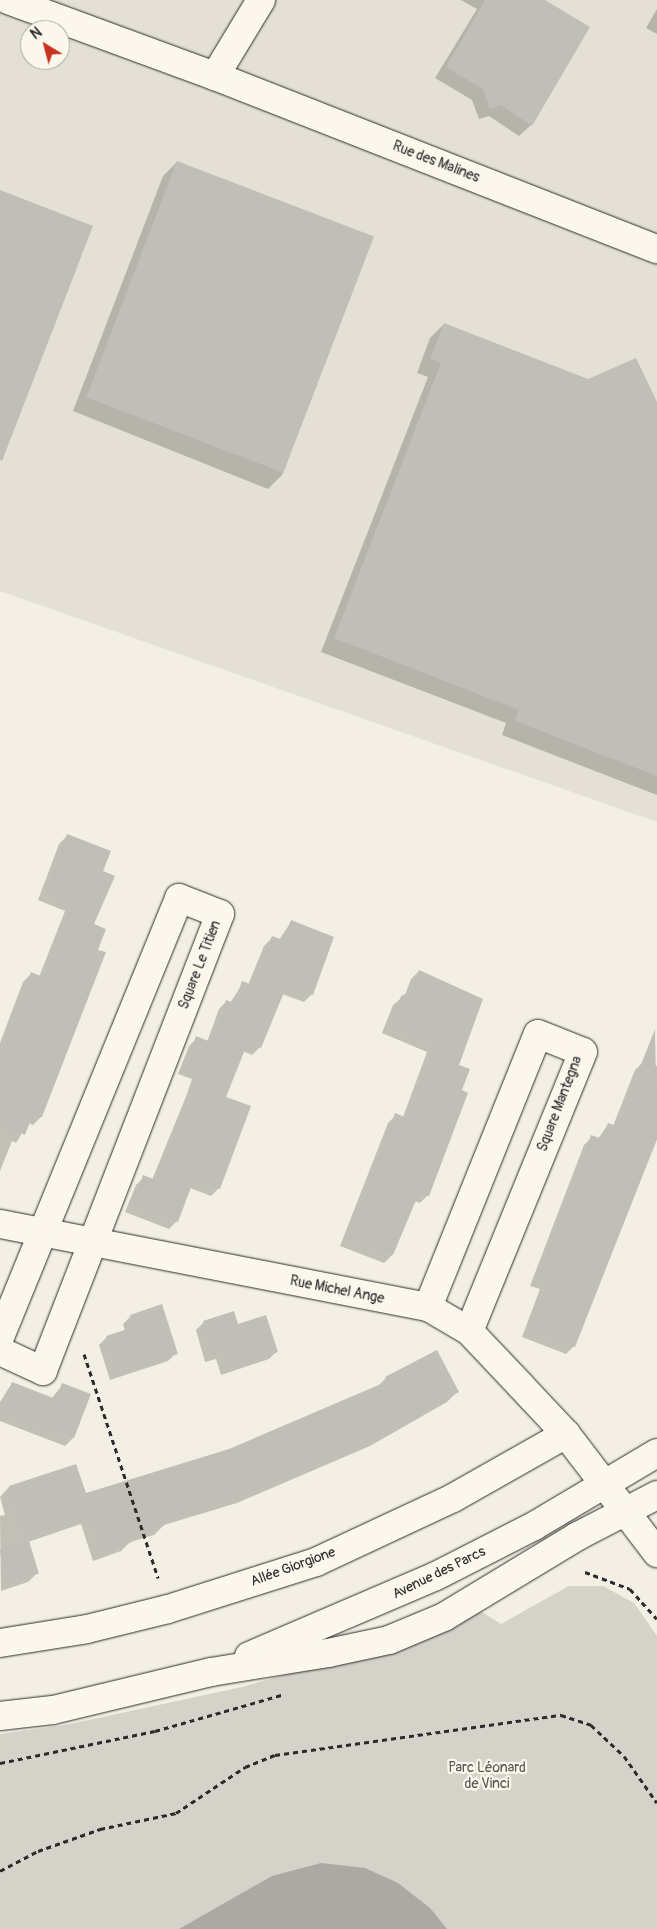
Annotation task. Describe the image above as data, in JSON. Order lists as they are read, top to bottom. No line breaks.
{"streets":{"street":["Rue des Malines","Square Le Titien","Square Mantegna","Rue Michel Ange","Allée Giorgione","Avenue des Parcs"]},"crossings":[["Square Le Titien","Rue Michel Ange"],["Square Mantegna","Rue Michel Ange"],["Rue Michel Ange","Allée Giorgione"],["Rue Michel Ange","Avenue des Parcs"]],"parks":["Parc Léonard de Vinci"],"north":"top left"}
